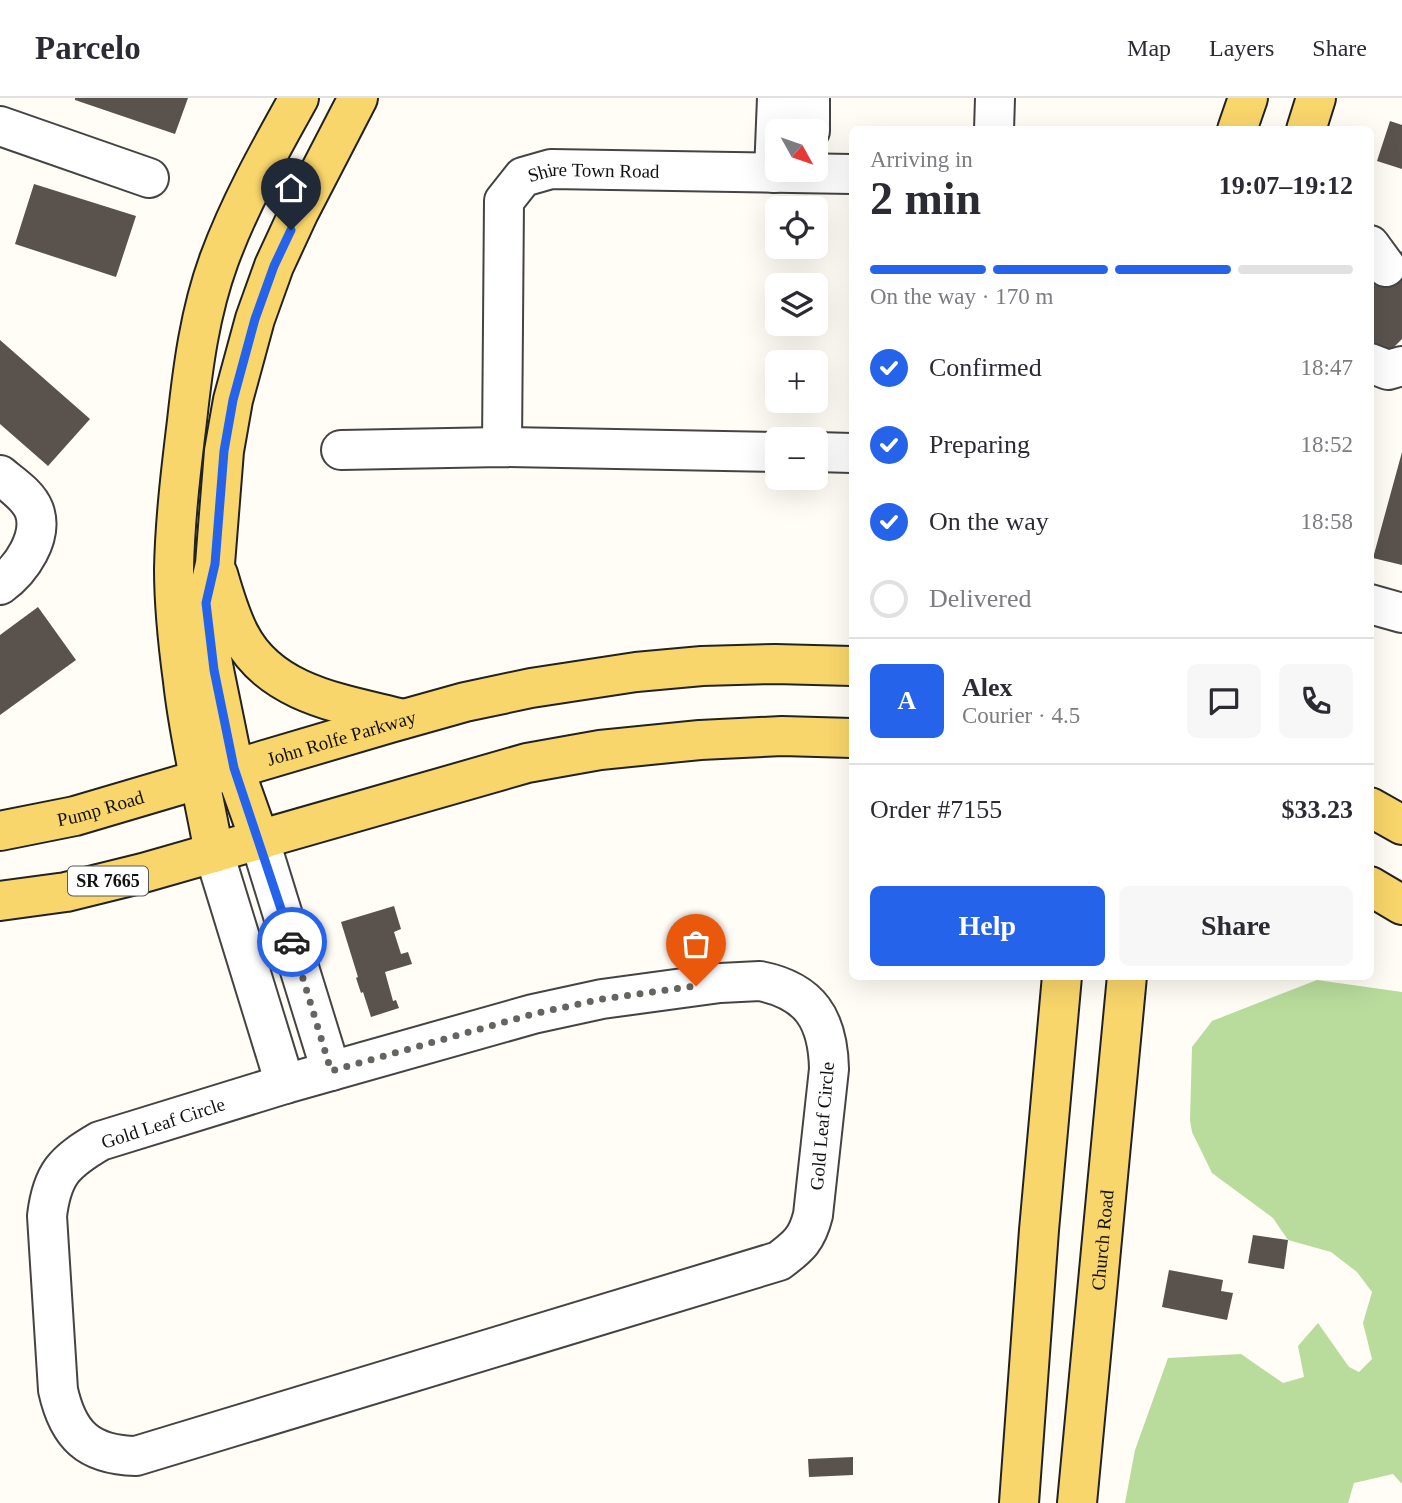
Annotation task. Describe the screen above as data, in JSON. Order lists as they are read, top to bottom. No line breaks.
{"streets":{"main road":["John Rolfe Parkway","Pump Road","SR 7665","Church Road"],"street":["Shire Town Road","Gold Leaf Circle"]},"crossings":[["John Rolfe Parkway","Pump Road"]],"north":"bottom right","page":{"header":"Parcelo","nav":["Map","Layers","Share"],"map_buttons":["+","−"],"heading":["2 min","Arriving in","19:07–19:12"],"panel":["Alex","Courier · 4.5","Order #7155","$33.23"],"bar":"On the way · 170 m","list":[["Confirmed","18:47"],["Preparing","18:52"],["On the way","18:58"],"Delivered"],"round":"A","buttons":["Help","Share"]}}
